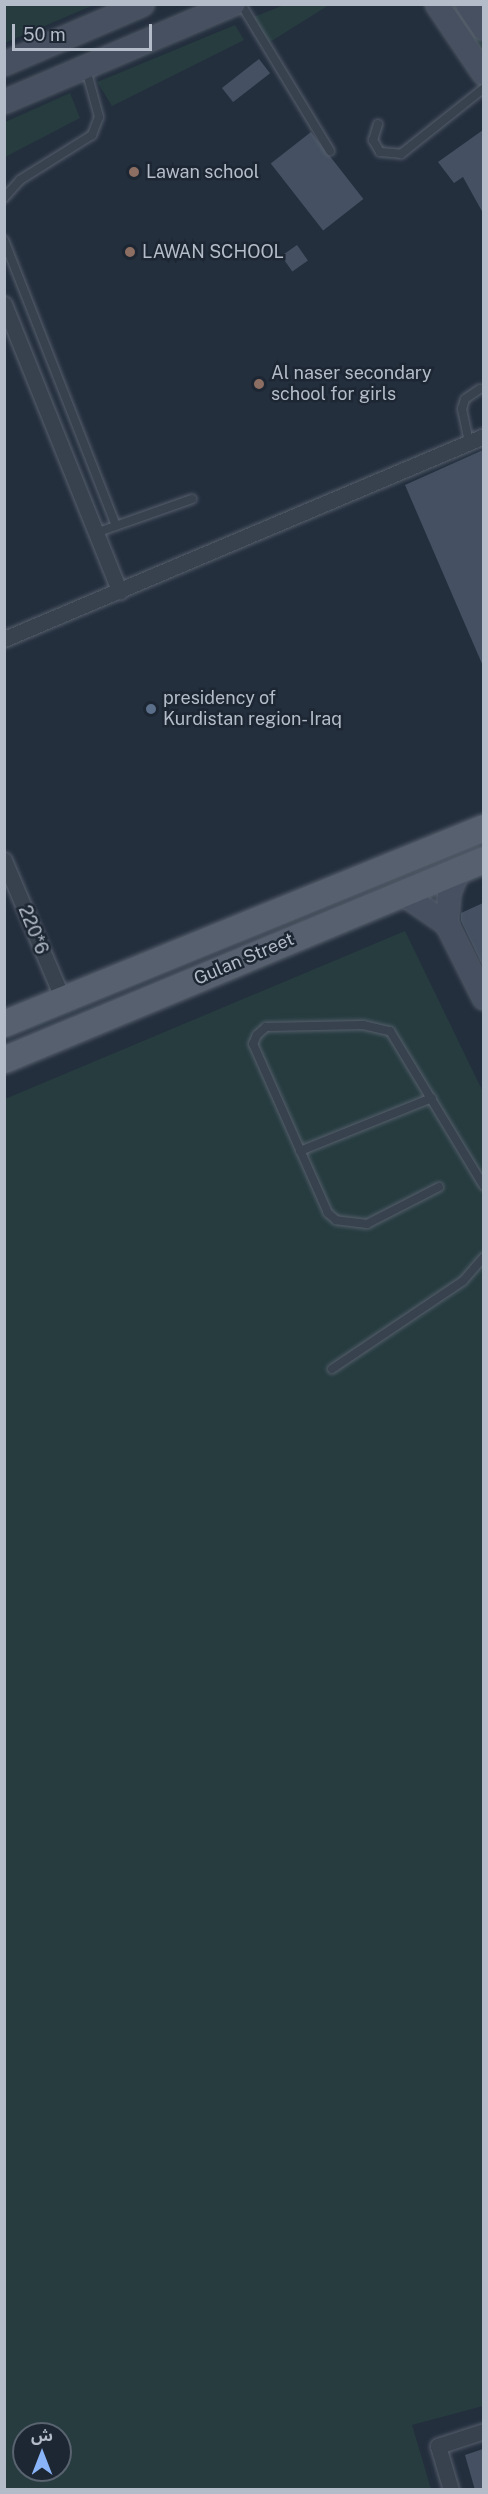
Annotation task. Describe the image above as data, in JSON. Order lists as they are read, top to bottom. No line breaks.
{"streets":{"main road":["Gulan Street"],"street":["220*6"]},"crossings":[["220*6","Gulan Street"]],"places":["Lawan school","LAWAN SCHOOL","Al naser secondary school for girls","presidency of Kurdistan region- Iraq"],"scale_bar":"50 m","north":"top"}
